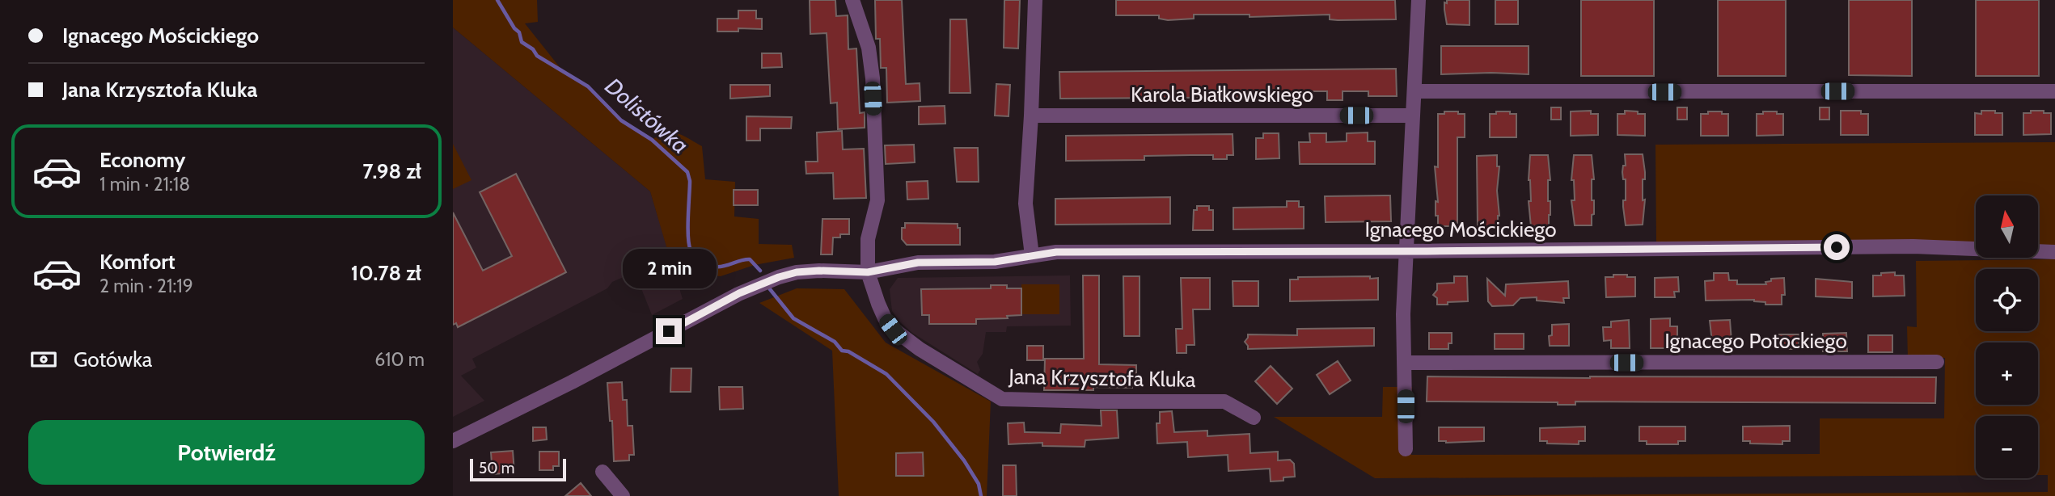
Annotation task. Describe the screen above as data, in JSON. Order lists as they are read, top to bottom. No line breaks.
{"streets":{"street":["Karola Białkowskiego","Ignacego Mościckiego","Ignacego Potockiego","Jana Krzysztofa Kluka"]},"crossings":[["Ignacego Mościckiego","Jana Krzysztofa Kluka"]],"water":["Dolistówka"],"scale_bar":"50 m","north":"top","page":{"banner":["Ignacego Mościckiego","Jana Krzysztofa Kluka"],"list":[{"name":"Economy","note":"1 min · 21:18","value":"7.98 zł"},{"name":"Komfort","note":"2 min · 21:19","value":"10.78 zł"}],"map_buttons":["+","−"],"bubble":"2 min","pay":["Gotówka","610 m"],"buttons":"Potwierdź","scale":"50 m"}}
